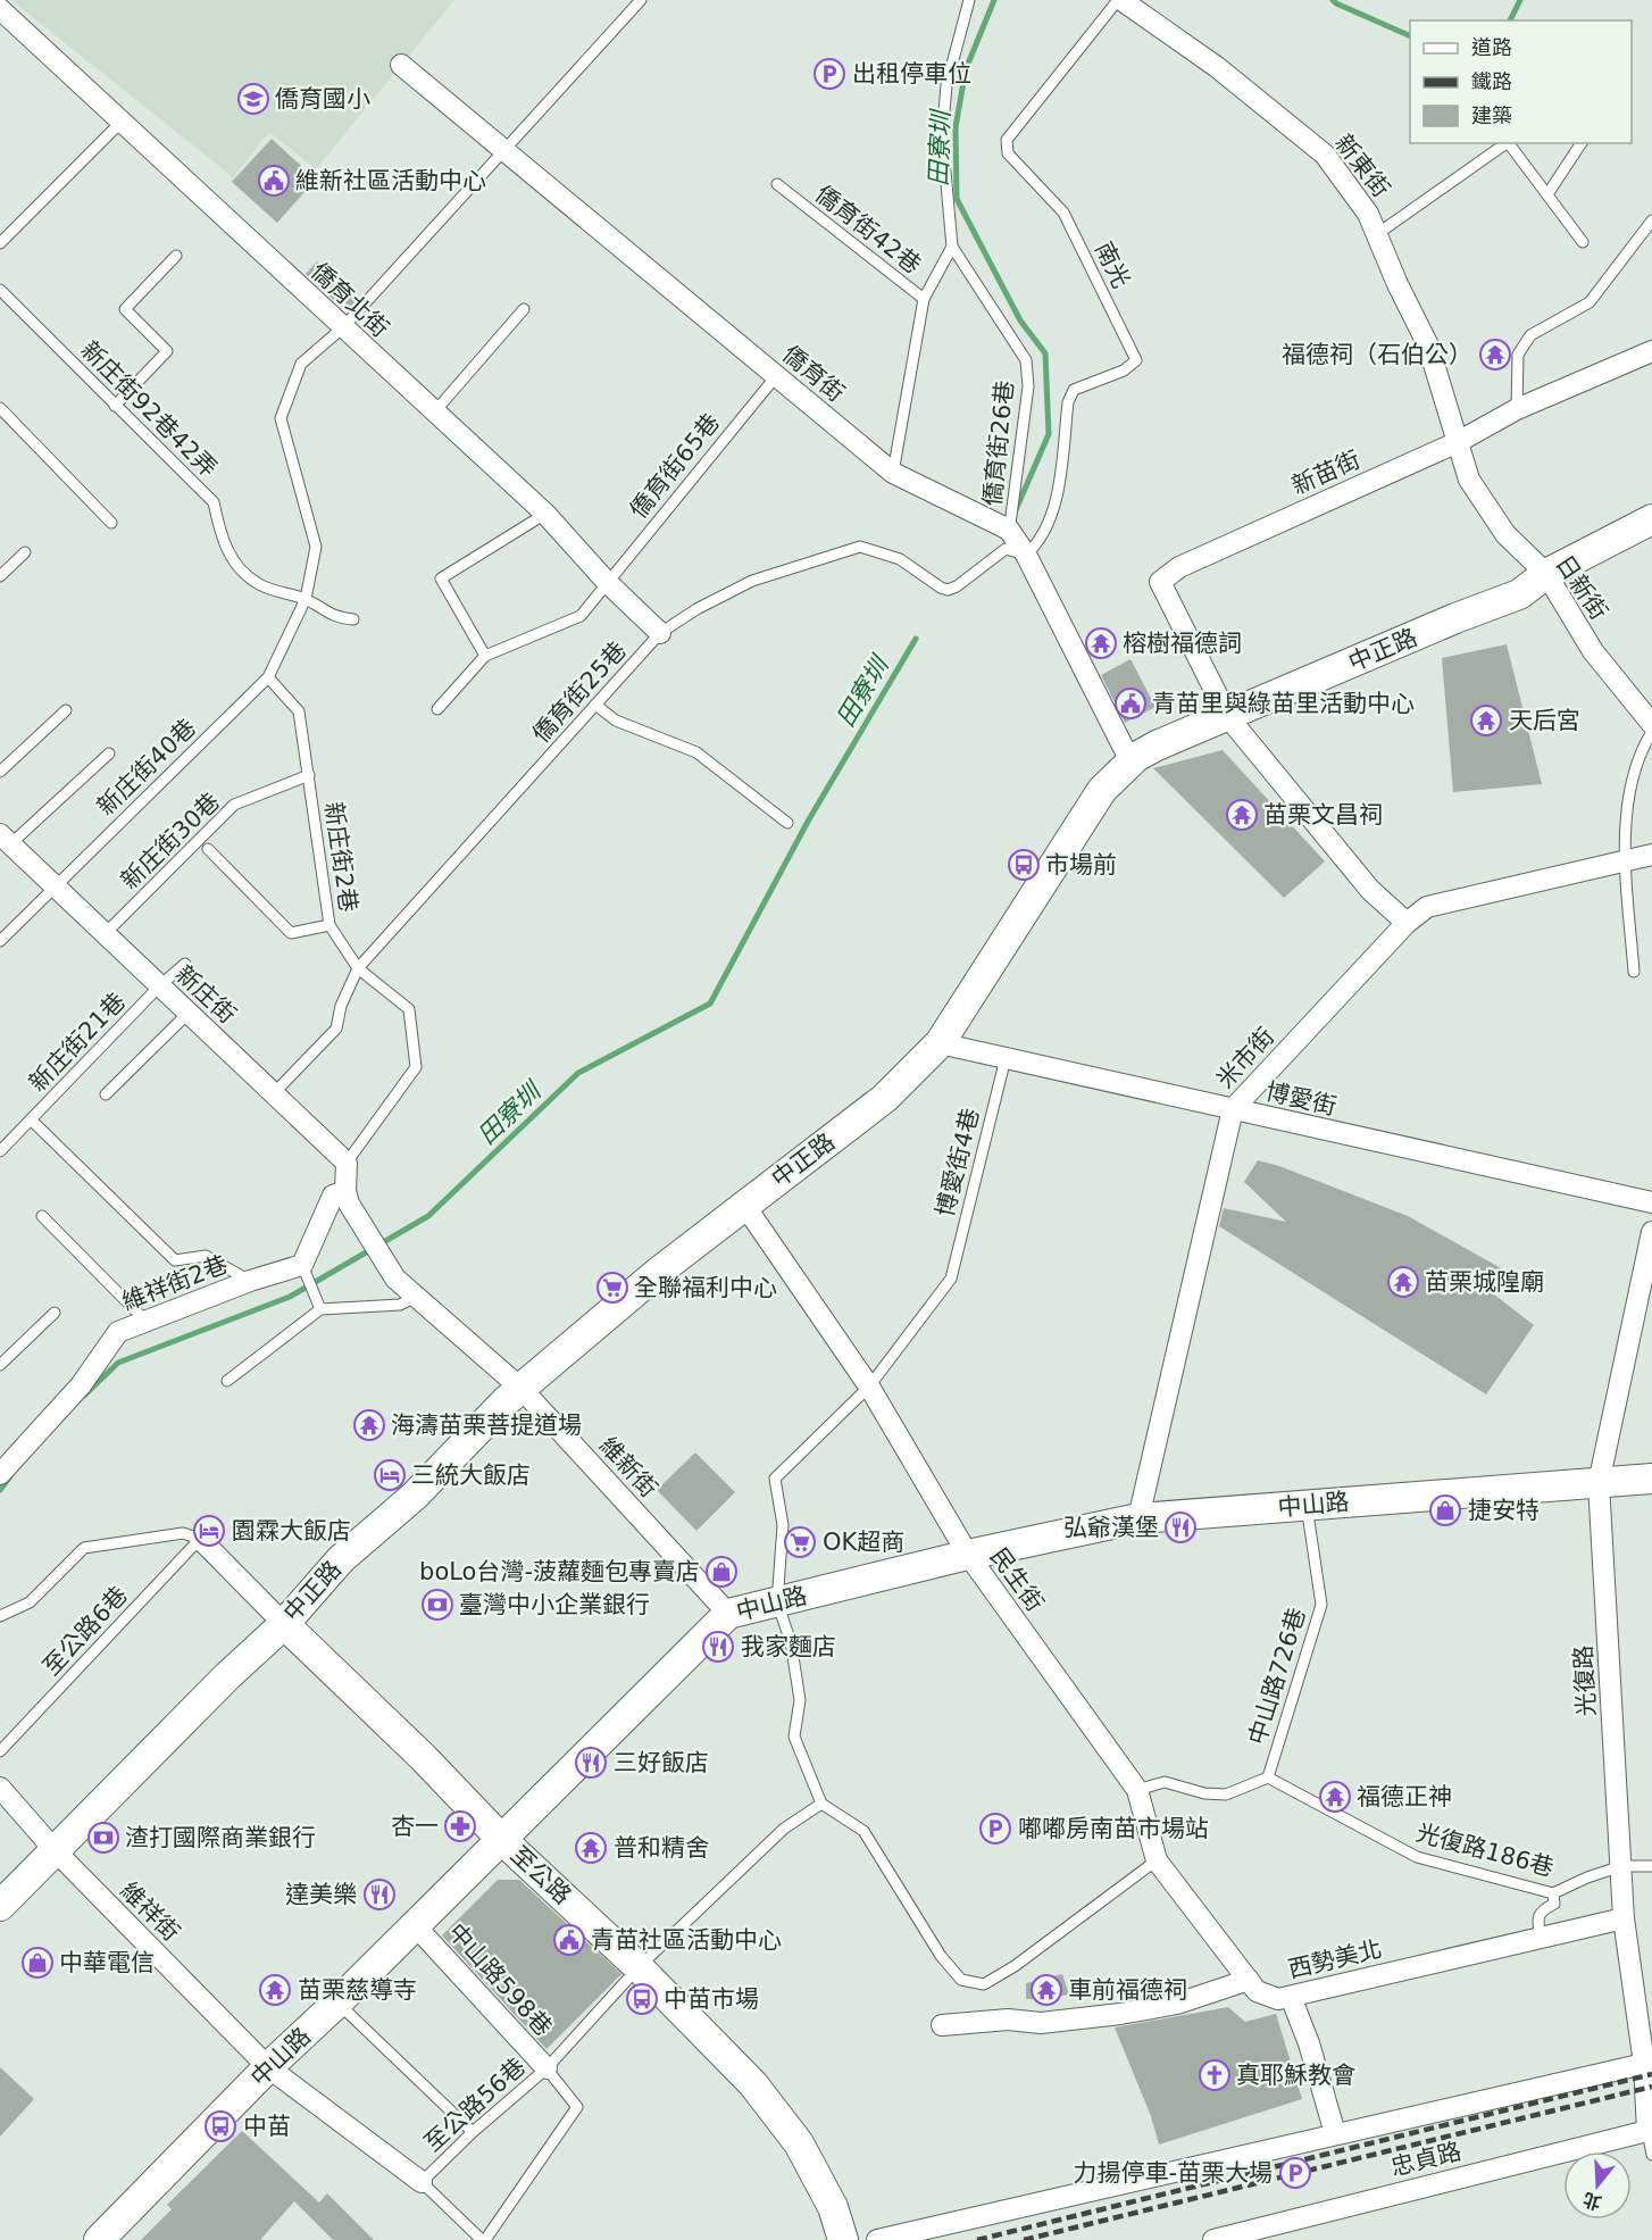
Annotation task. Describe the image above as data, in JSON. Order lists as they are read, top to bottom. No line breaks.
{"streets":{"street":["新東街","僑育北街","僑育街","新苗街","日新街","中正路","新庄街","米市街","博愛街","維祥街2巷","維新街","中山路","民生街","光復路","至公路","維祥街","西勢美北","中山路598巷","忠貞路"],"lane":["僑育街42巷","南光","新庄街92巷42弄","僑育街26巷","僑育街65巷","僑育街25巷","新庄街40巷","新庄街30巷","新庄街2巷","新庄街21巷","博愛街4巷","至公路6巷","中山路726巷","光復路186巷","至公路56巷"]},"crossings":[["新東街","南光"],["新東街","新苗街"],["新東街","日新街"],["僑育街42巷","僑育街"],["南光","僑育街"],["僑育北街","僑育街65巷"],["僑育北街","僑育街25巷"],["僑育街","僑育街26巷"],["僑育街","僑育街65巷"],["僑育街","中正路"],["僑育街","僑育街25巷"],["僑育街26巷","僑育街25巷"],["新苗街","日新街"],["新苗街","中正路"],["日新街","中正路"],["中正路","博愛街"],["中正路","維新街"],["中正路","民生街"],["中正路","至公路"],["中正路","維祥街"],["僑育街25巷","新庄街2巷"],["僑育街25巷","新庄街"],["新庄街40巷","新庄街2巷"],["新庄街40巷","新庄街"],["新庄街30巷","新庄街2巷"],["新庄街30巷","新庄街"],["新庄街2巷","新庄街"],["新庄街","新庄街21巷"],["米市街","博愛街"],["米市街","中山路"],["博愛街","博愛街4巷"],["博愛街4巷","民生街"],["維新街","中山路"],["中山路","民生街"],["中山路","中山路726巷"],["中山路","光復路"],["中山路","至公路"],["中山路","維祥街"],["中山路","中山路598巷"],["民生街","西勢美北"],["至公路6巷","至公路"],["中山路726巷","光復路186巷"],["光復路","光復路186巷"],["光復路","西勢美北"],["光復路","忠貞路"],["至公路","至公路56巷"],["維祥街","至公路56巷"],["中山路598巷","至公路56巷"]],"water":["田寮圳"],"places":{"parking":["出租停車位","嘟嘟房南苗市場站","力揚停車-苗栗大場"],"school or university":["僑育國小"],"public building":["維新社區活動中心","青苗里與綠苗里活動中心","青苗社區活動中心"],"temple":["福德祠（石伯公）","榕樹福德詞","天后宮","苗栗文昌祠","苗栗城隍廟","海濤苗栗菩提道場","福德正神","普和精舍","苗栗慈導寺","車前福德祠"],"bus stop":["市場前","中苗市場","中苗"],"supermarket":["全聯福利中心","OK超商"],"hotel":["三統大飯店","園霖大飯店"],"shop":["捷安特","boLo台灣-菠蘿麵包專賣店","中華電信"],"restaurant":["弘爺漢堡","我家麵店","三好飯店","達美樂"],"bank":["臺灣中小企業銀行","渣打國際商業銀行"],"pharmacy":["杏一"],"church":["真耶穌教會"]},"legend":["道路","鐵路","建築"],"north":"bottom"}
